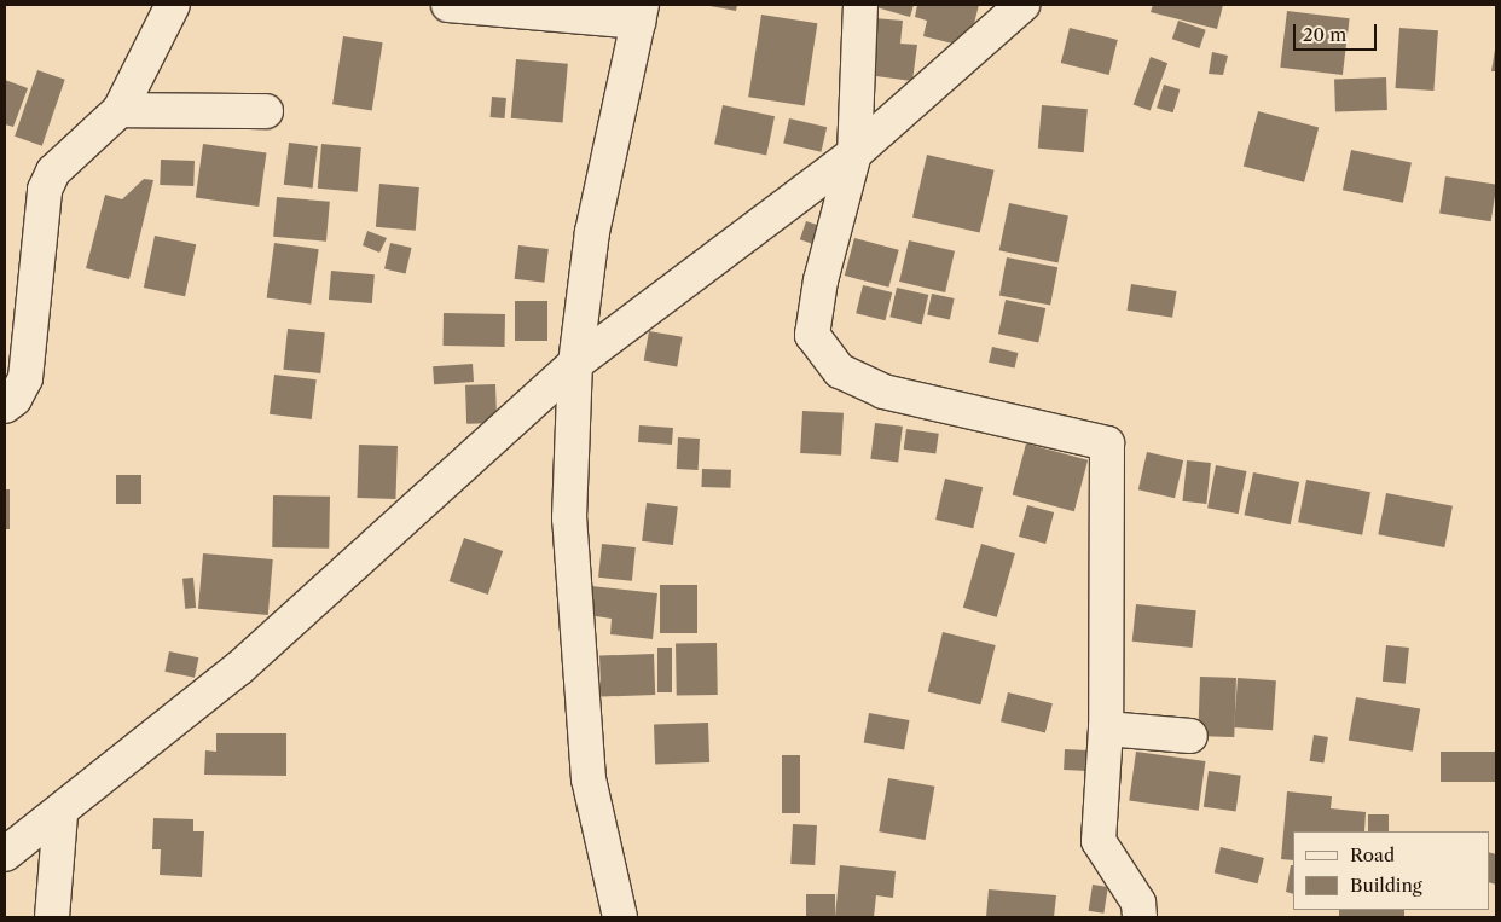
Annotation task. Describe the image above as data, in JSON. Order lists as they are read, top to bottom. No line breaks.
{"legend":["Road","Building"],"scale_bar":"20 m"}
